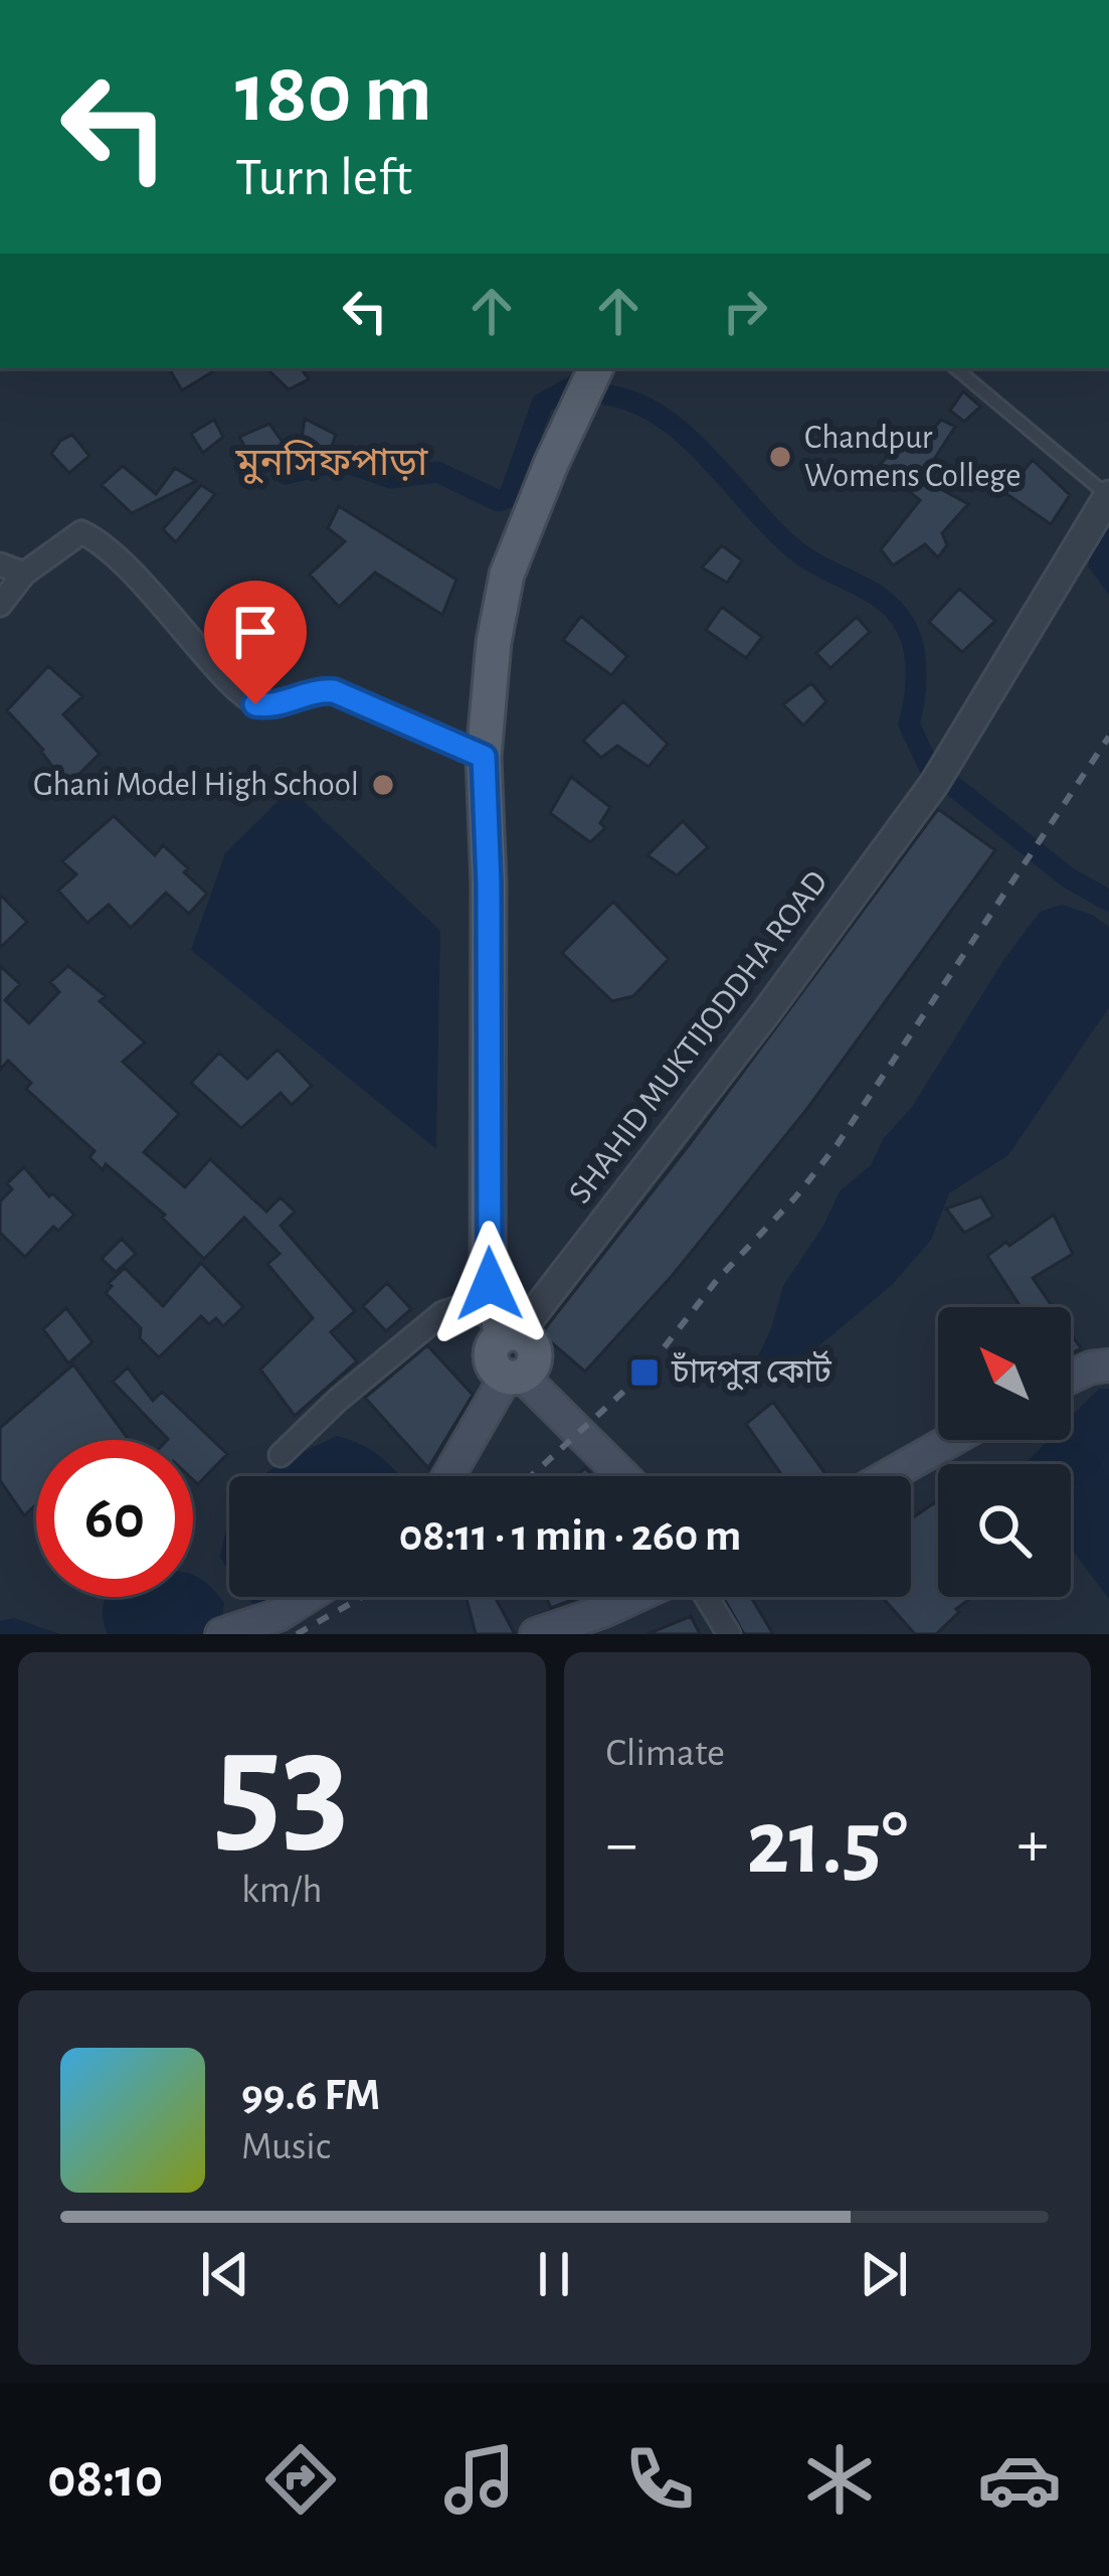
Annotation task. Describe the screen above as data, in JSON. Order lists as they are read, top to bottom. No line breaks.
{"streets":{"street":["SHAHID MUKTIJODDHA ROAD"]},"districts":["মুনসিফপাড়া"],"places":{"other":["Chandpur Womens College","Ghani Model High School"],"transit":["চাঁদপুর কোর্ট"]},"north":"top left","page":{"turn":["180 m","Turn left"],"limit":"60","trip":"08:11 · 1 min · 260 m","tile":[["53","km/h"],"Climate"],"heat":["−","21.5°","+"],"song":["99.6 FM","Music"],"tabs":"08:10"}}
